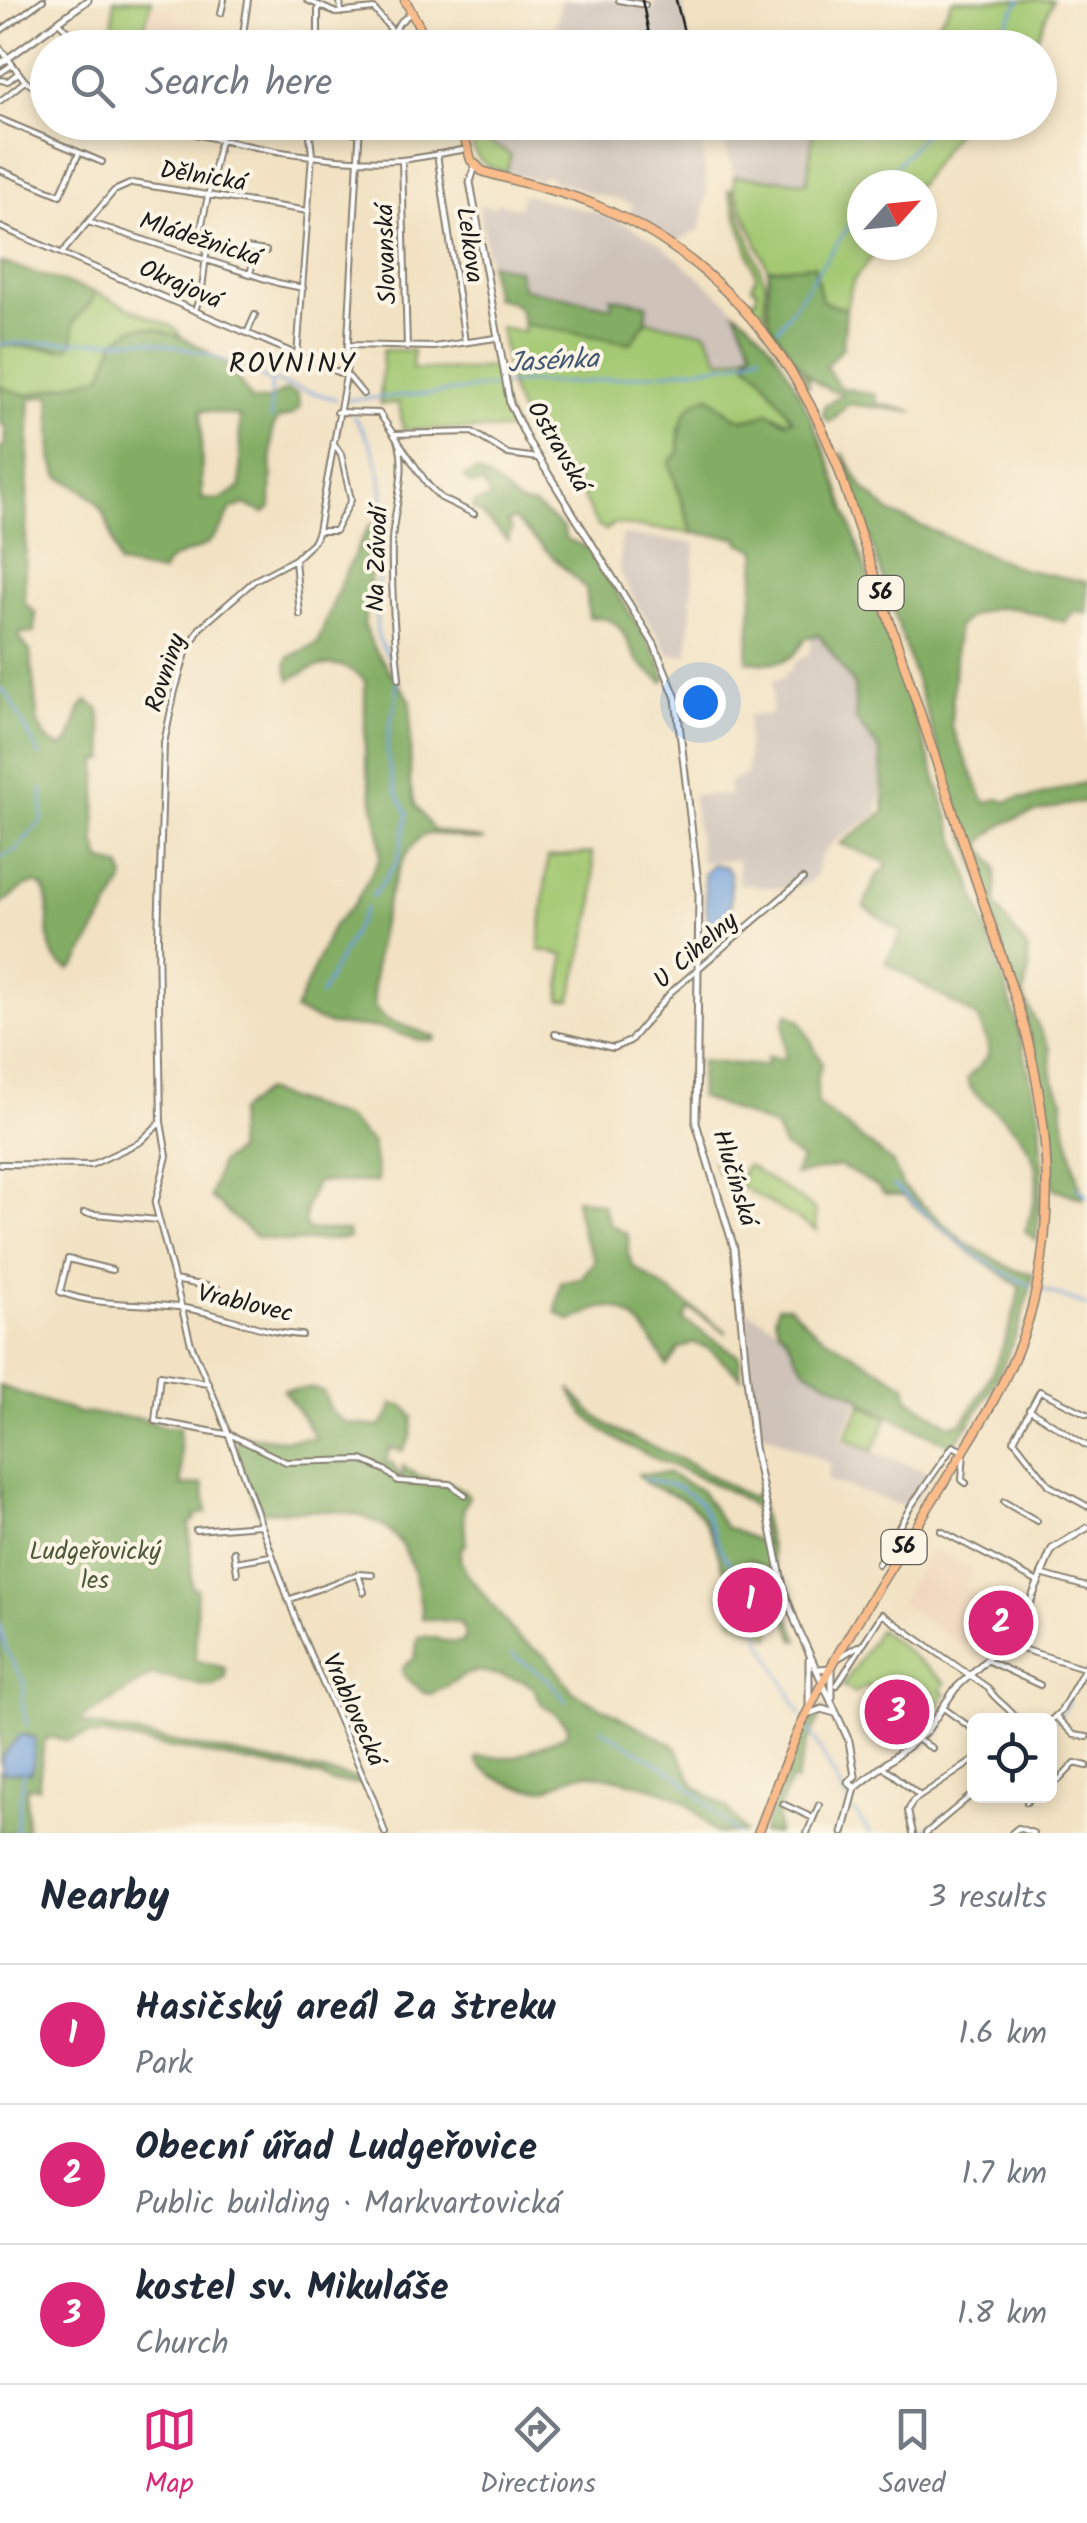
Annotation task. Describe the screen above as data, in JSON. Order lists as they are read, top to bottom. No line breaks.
{"streets":{"main road":["56"],"street":["Dělnická","Mládežnická","Lelkova","Slovanská","Okrajová","Ostravská","Na Závodí","Rovniny","U Cihelny","Hlučínská","Vrablovec","Vrablovecká"]},"crossings":[["Dělnická","Mládežnická"],["Dělnická","Okrajová"],["Okrajová","Rovniny"],["Ostravská","56"],["Ostravská","Hlučínská"],["56","Hlučínská"],["Rovniny","Vrablovec"],["U Cihelny","Hlučínská"],["Vrablovec","Vrablovecká"]],"districts":["ROVNINY"],"water":["Jasénka"],"parks":["Ludgeřovický les"],"north":"top right","page":{"search":"Search here","pins":["1","2","3"],"heading":["Nearby","3 results"],"list":[{"mark":"1","name":"Hasičský areál Za štreku","note":"Park","value":"1.6 km"},{"mark":"2","name":"Obecní úřad Ludgeřovice","note":"Public building · Markvartovická","value":"1.7 km"},{"mark":"3","name":"kostel sv. Mikuláše","note":"Church","value":"1.8 km"}],"nav":["Map","Directions","Saved"]}}
